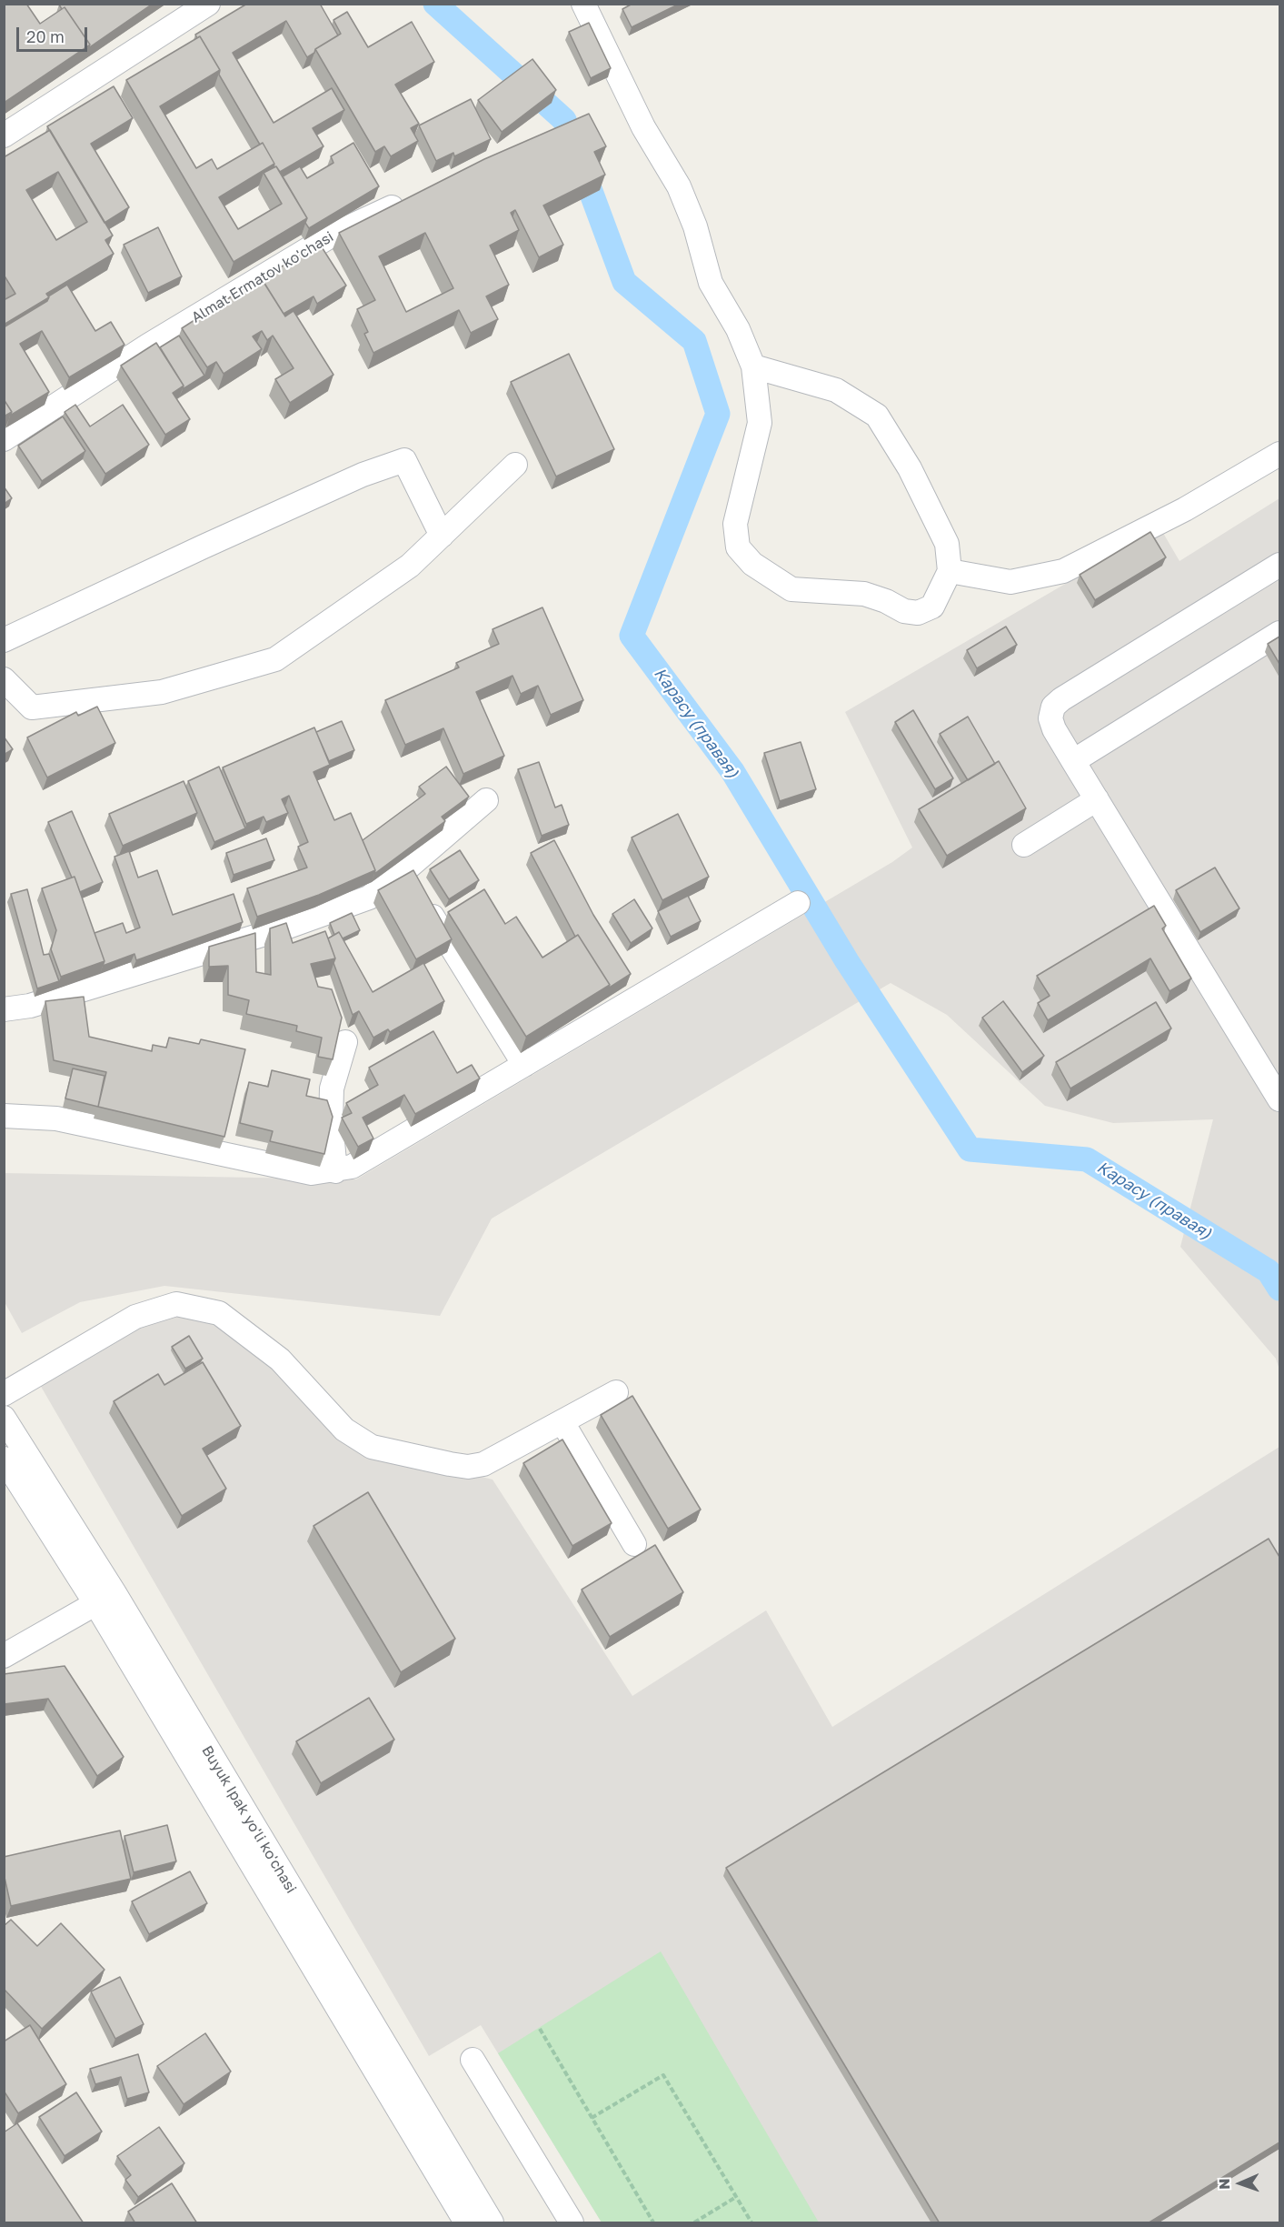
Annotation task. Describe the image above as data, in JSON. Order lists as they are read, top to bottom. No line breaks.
{"streets":{"street":["Almat Ermatov ko'chasi","Buyuk Ipak yo'li ko'chasi"]},"water":["Карасу (правая)"],"scale_bar":"20 m","north":"left"}
